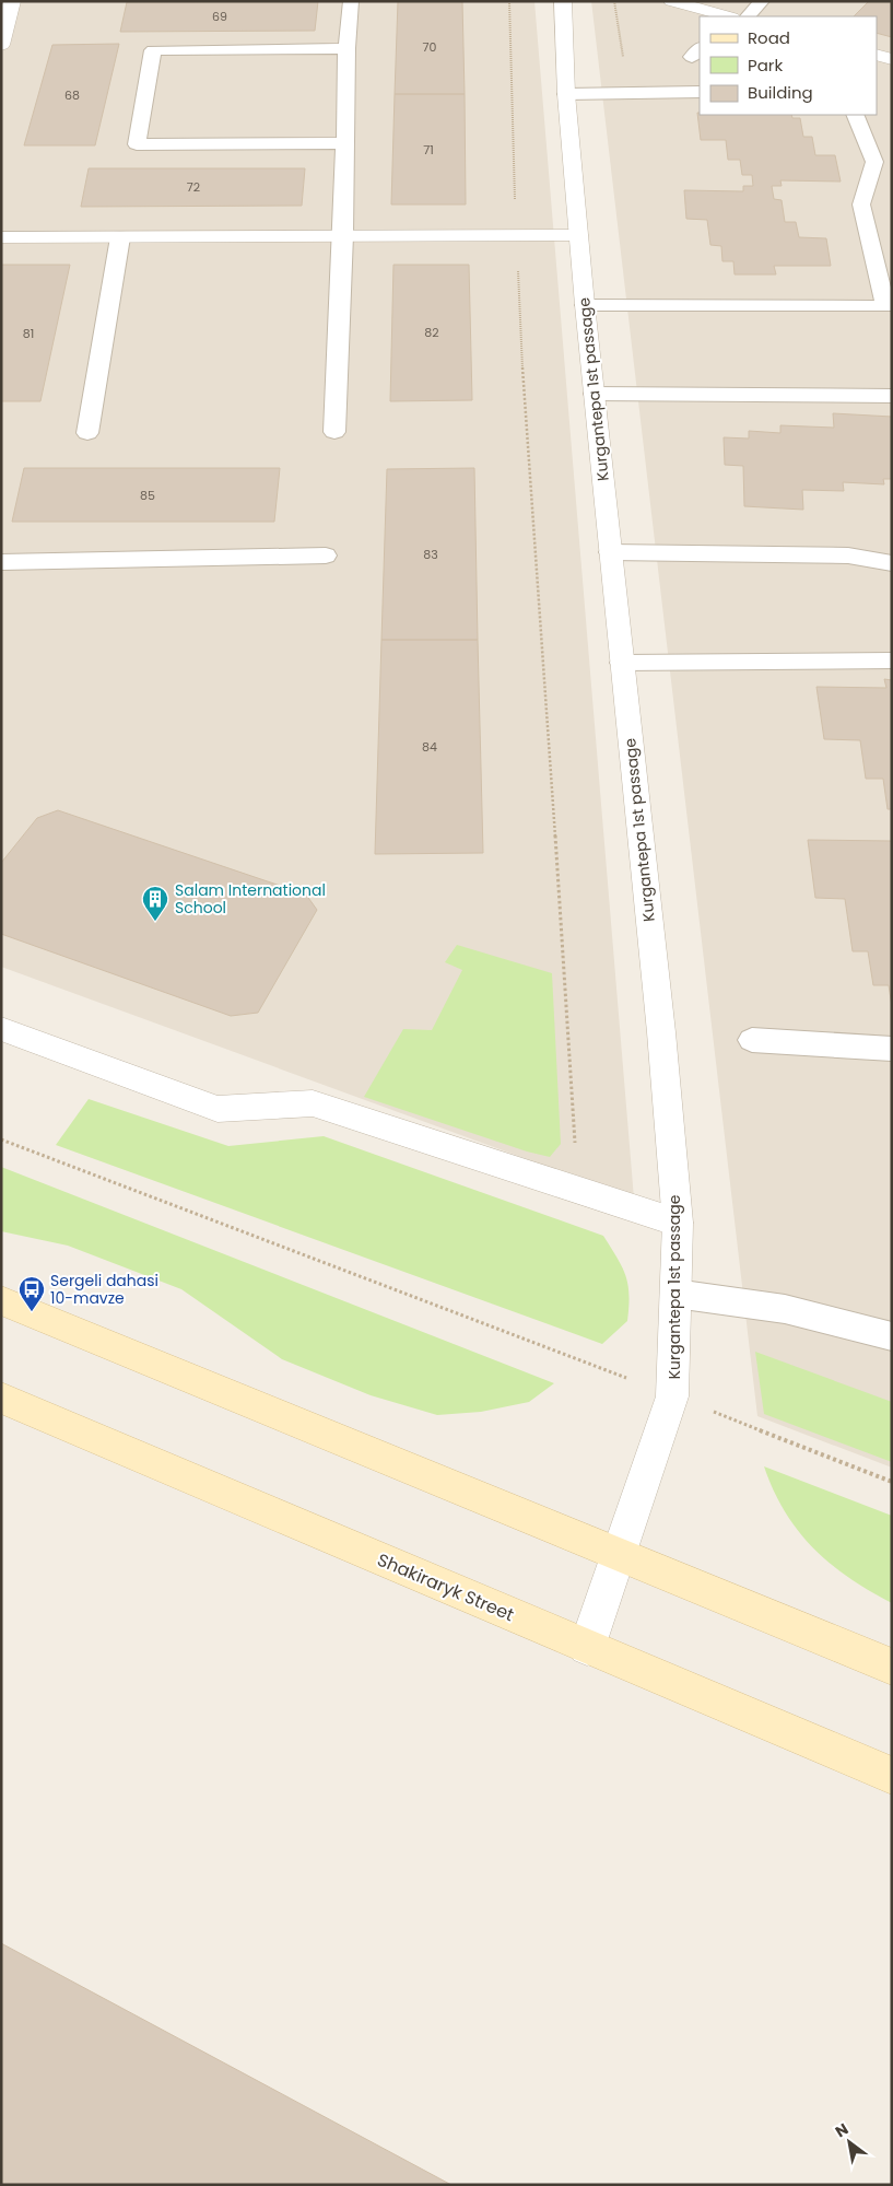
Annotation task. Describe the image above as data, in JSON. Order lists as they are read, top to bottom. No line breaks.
{"streets":{"main road":["Shakiraryk Street"],"street":["Kurgantepa 1st passage"]},"crossings":[["Kurgantepa 1st passage","Shakiraryk Street"]],"places":{"building":["Salam International School"],"bus stop":["Sergeli dahasi 10-mavze"]},"house_numbers":["69","70","68","71","72","82","81","85","83","84"],"legend":["Road","Park","Building"],"north":"top left"}
